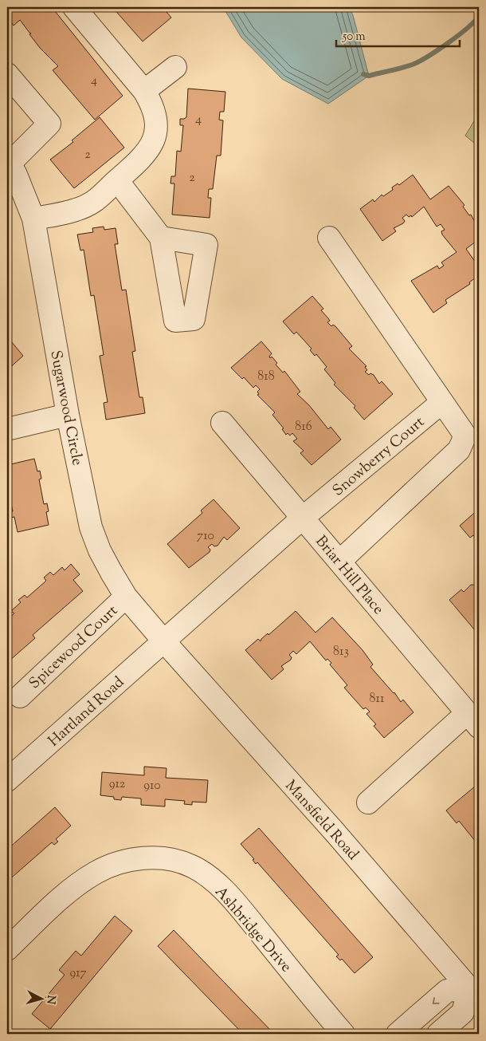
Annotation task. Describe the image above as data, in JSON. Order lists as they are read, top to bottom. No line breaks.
{"streets":{"street":["Sugarwood Circle","Snowberry Court","Briar Hill Place","Spicewood Court","Hartland Road","Mansfield Road","Ashbridge Drive"]},"crossings":[["Sugarwood Circle","Snowberry Court"],["Sugarwood Circle","Spicewood Court"],["Sugarwood Circle","Hartland Road"],["Sugarwood Circle","Mansfield Road"],["Snowberry Court","Briar Hill Place"],["Snowberry Court","Hartland Road"],["Snowberry Court","Mansfield Road"],["Hartland Road","Mansfield Road"]],"house_numbers":["4","4","2","2","818","816","710","813","811","912","910","917"],"scale_bar":"50 m","north":"right"}
